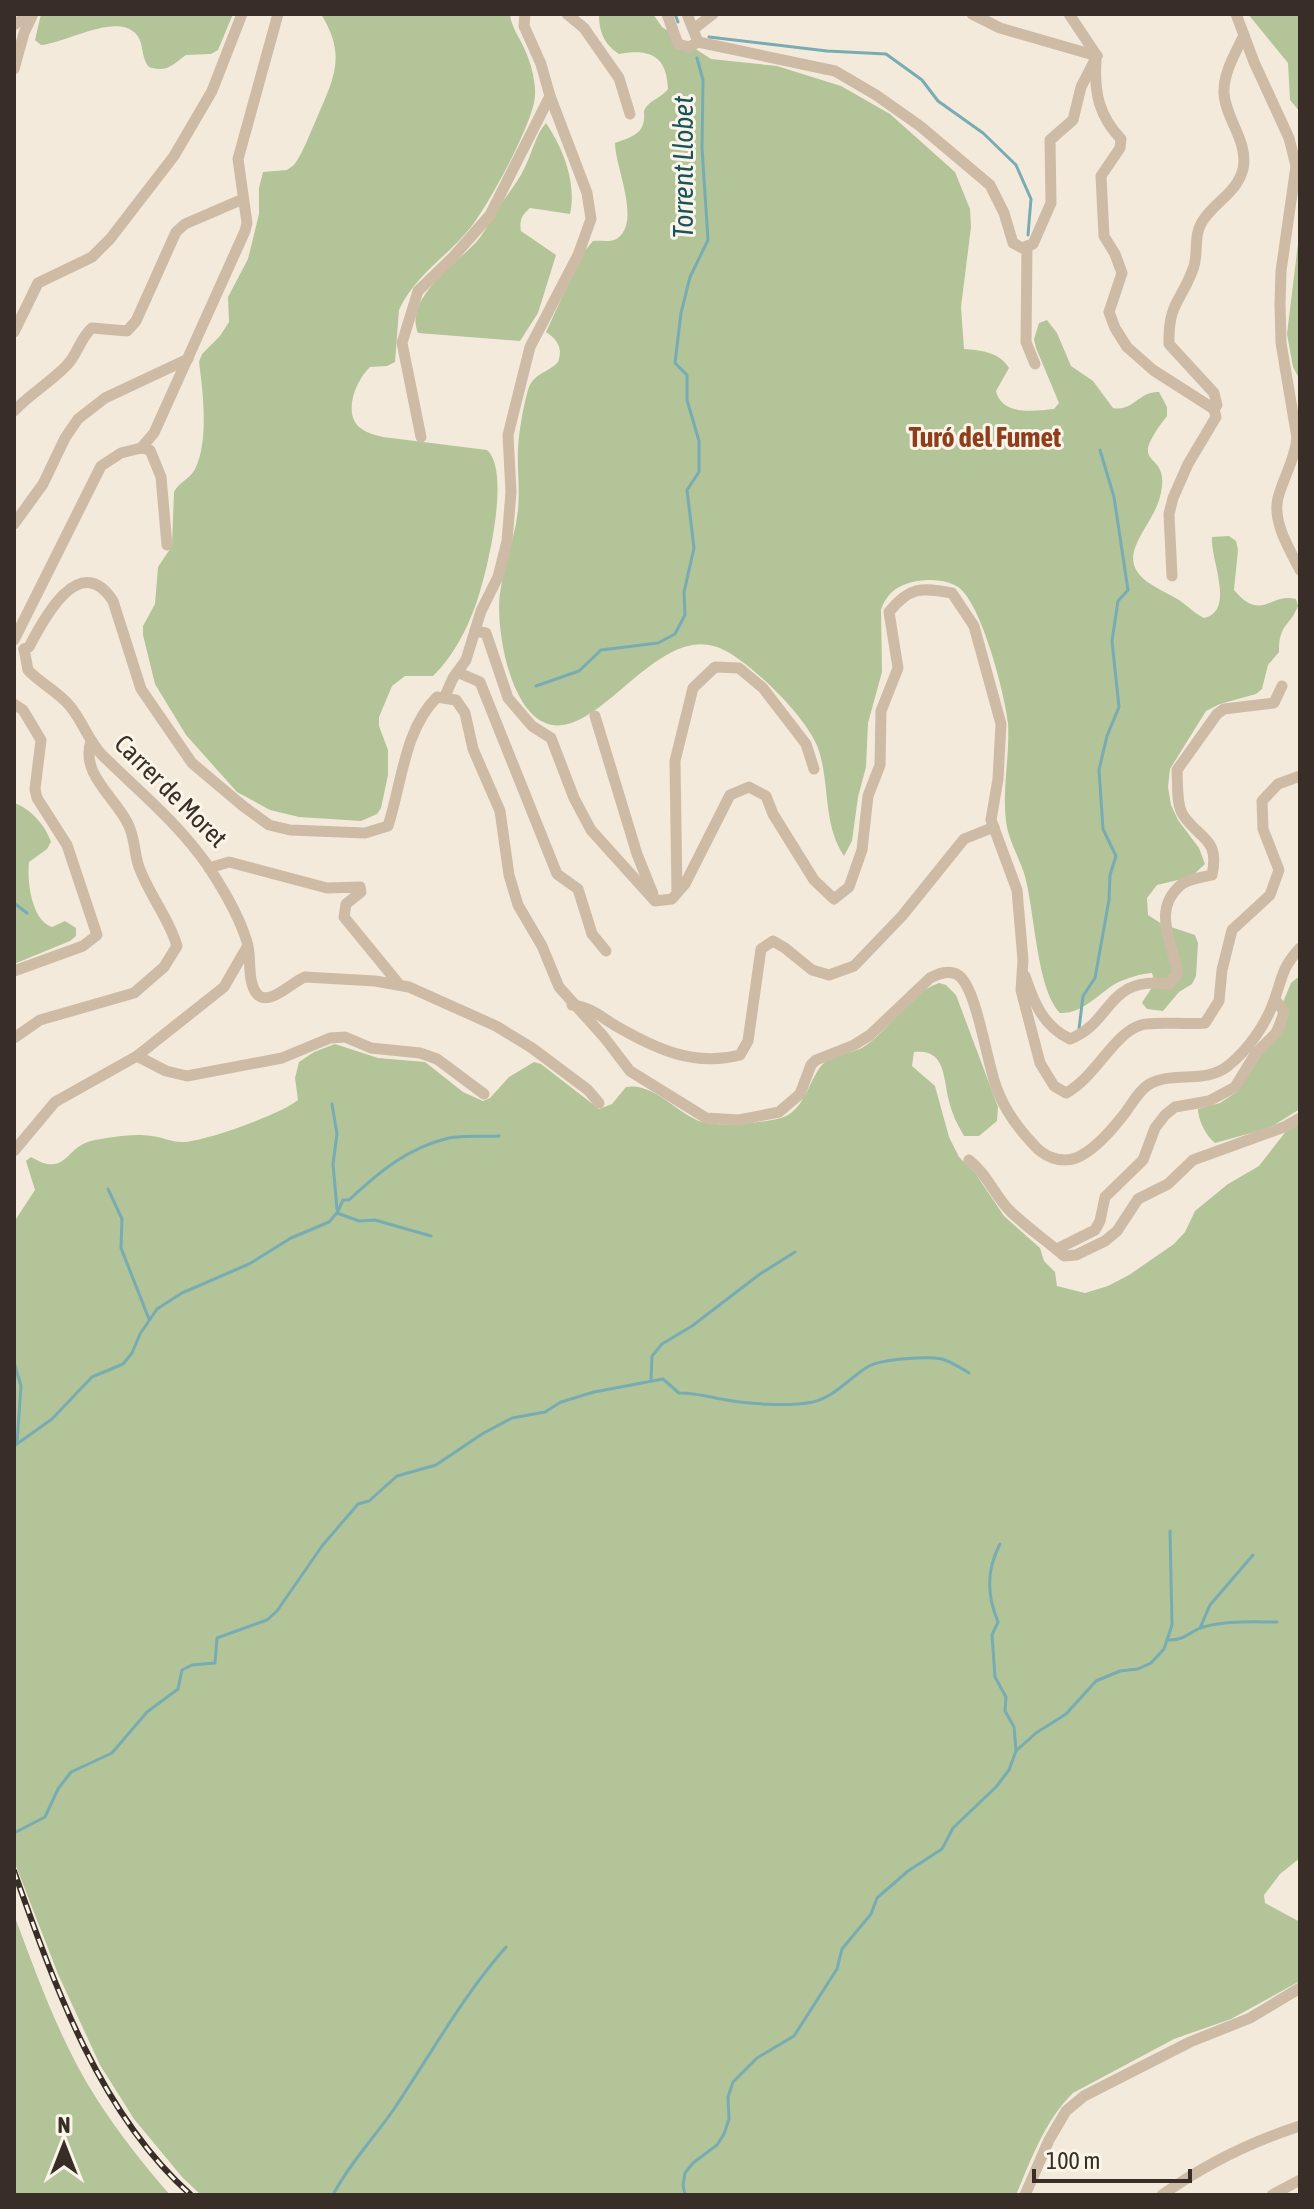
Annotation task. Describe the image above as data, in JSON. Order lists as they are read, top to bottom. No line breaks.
{"streets":{"street":["Carrer de Moret"]},"districts":["Turó del Fumet"],"water":["Torrent Llobet"],"scale_bar":"100 m","north":"top"}
